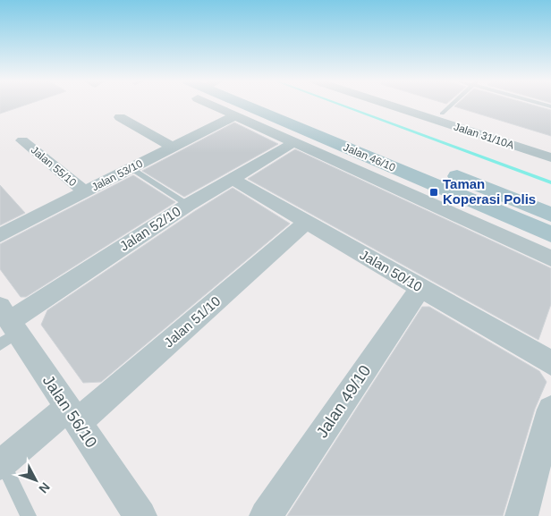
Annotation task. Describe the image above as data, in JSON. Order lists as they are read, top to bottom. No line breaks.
{"streets":{"main road":["Jalan 46/10"],"street":["Jalan 31/10A","Jalan 55/10","Jalan 53/10","Jalan 52/10","Jalan 50/10","Jalan 51/10","Jalan 49/10","Jalan 56/10"]},"crossings":[["Jalan 46/10","Jalan 53/10"],["Jalan 46/10","Jalan 52/10"],["Jalan 55/10","Jalan 53/10"],["Jalan 52/10","Jalan 50/10"],["Jalan 52/10","Jalan 56/10"],["Jalan 50/10","Jalan 51/10"],["Jalan 50/10","Jalan 49/10"],["Jalan 51/10","Jalan 56/10"]],"places":{"transit":["Taman Koperasi Polis"]},"north":"bottom right"}
